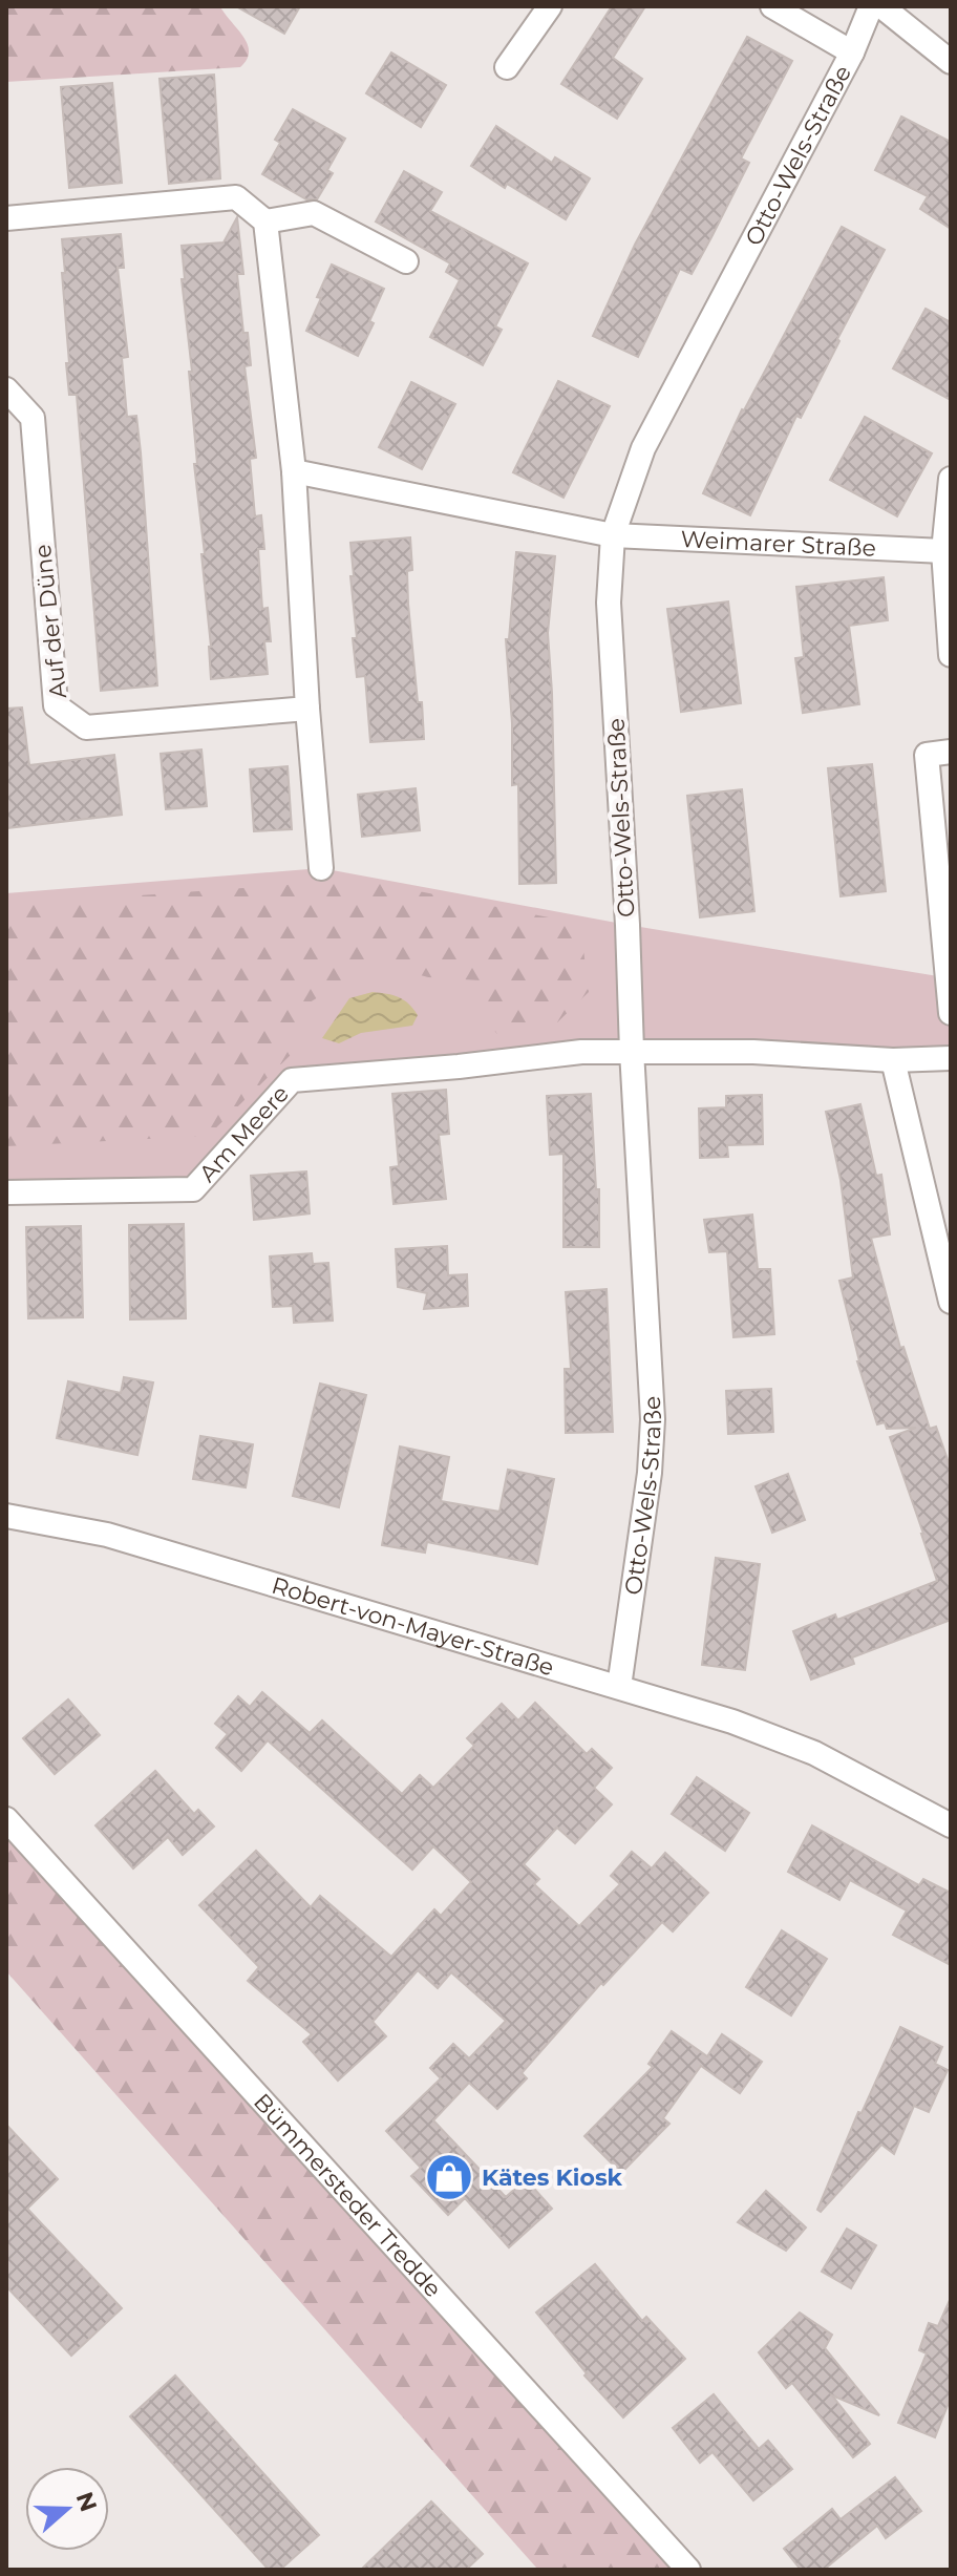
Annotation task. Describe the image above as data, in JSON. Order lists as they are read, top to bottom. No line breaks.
{"streets":{"street":["Otto-Wels-Straße","Weimarer Straße","Auf der Düne","Am Meere","Robert-von-Mayer-Straße","Bümmersteder Tredde"]},"crossings":[["Otto-Wels-Straße","Weimarer Straße"],["Otto-Wels-Straße","Am Meere"],["Otto-Wels-Straße","Robert-von-Mayer-Straße"]],"places":{"shop":["Kätes Kiosk"]},"north":"right"}
